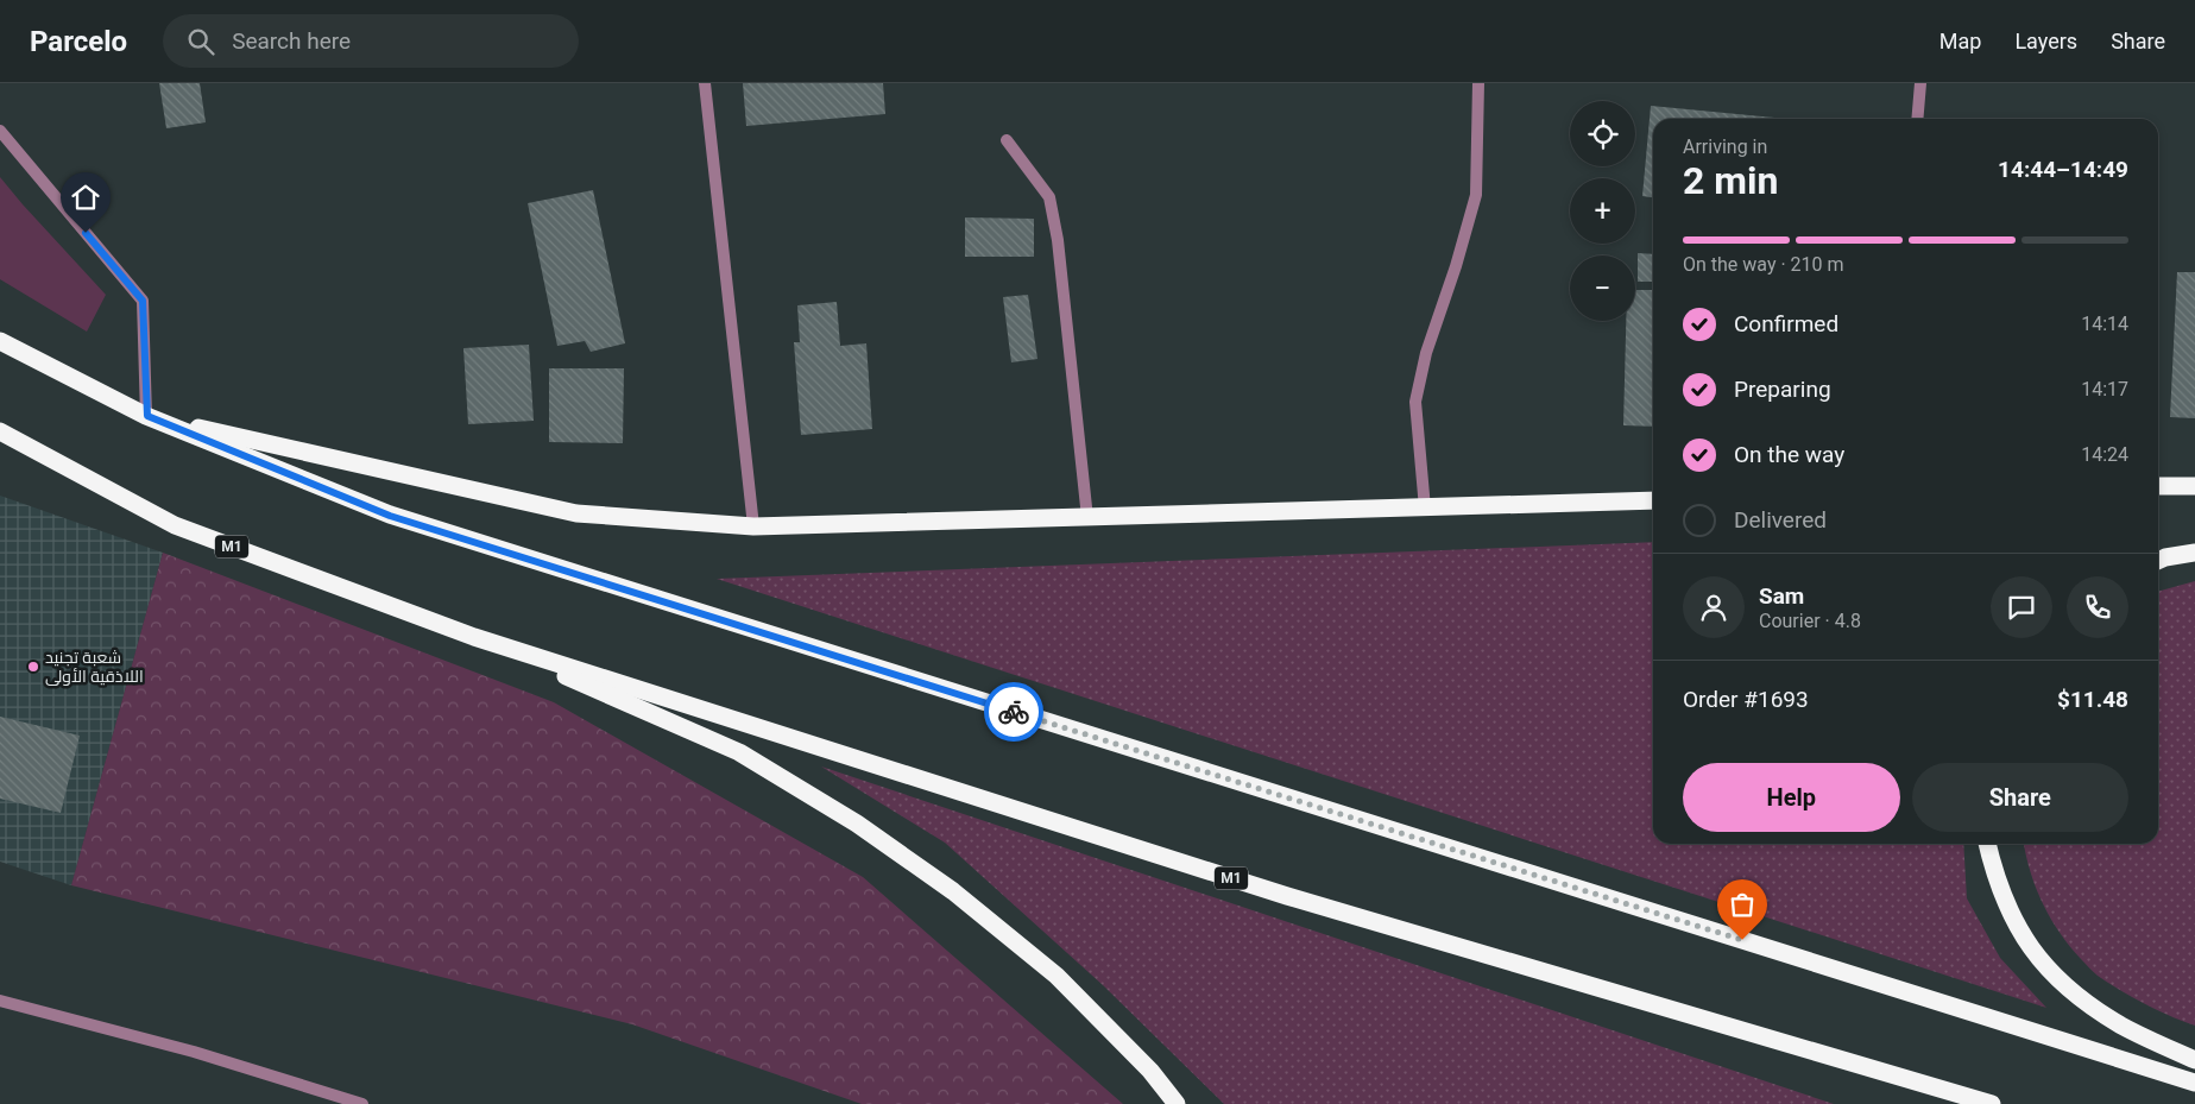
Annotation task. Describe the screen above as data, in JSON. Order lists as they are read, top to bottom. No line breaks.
{"streets":{"highway":["M1"]},"places":["شعبة تجنيد اللاذقية الأولى"],"page":{"header":"Parcelo","search":"Search here","nav":["Map","Layers","Share"],"map_buttons":["+","−"],"heading":["2 min","Arriving in","14:44–14:49"],"panel":["Sam","Courier · 4.8","Order #1693","$11.48"],"bar":"On the way · 210 m","list":[["Confirmed","14:14"],["Preparing","14:17"],["On the way","14:24"],"Delivered"],"buttons":["Help","Share"]}}
